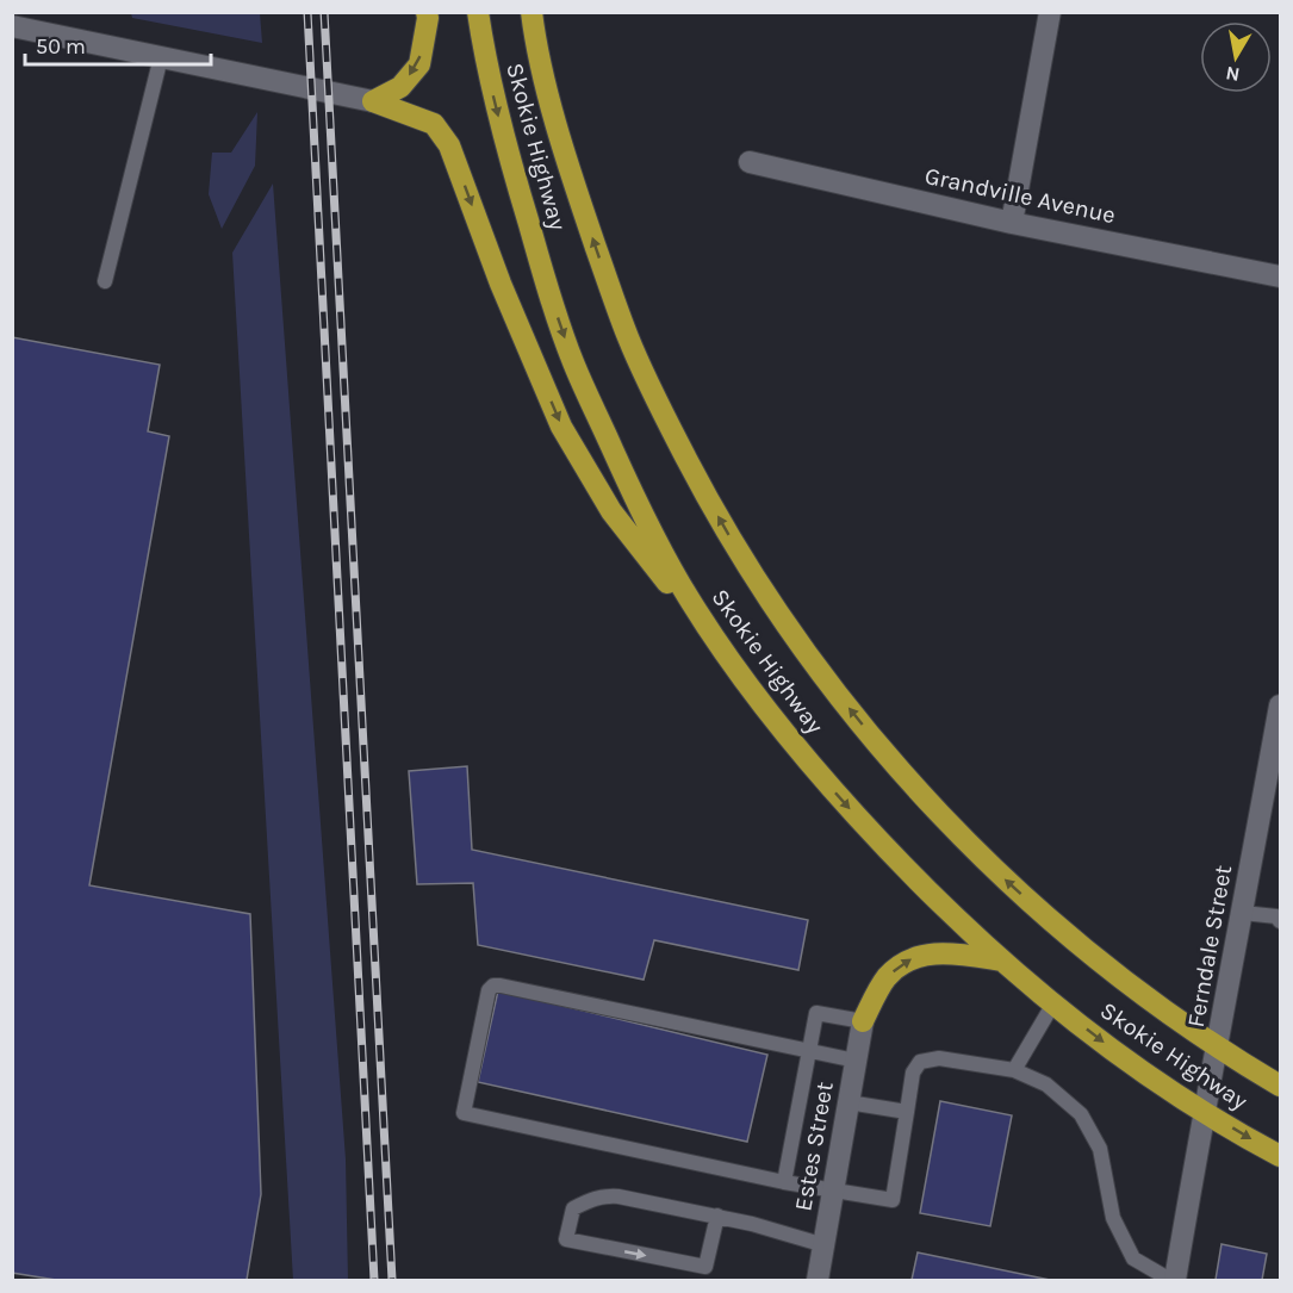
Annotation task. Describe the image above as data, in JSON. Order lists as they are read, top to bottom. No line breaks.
{"streets":{"highway":["Skokie Highway"],"street":["Grandville Avenue","Ferndale Street","Estes Street"]},"crossings":[["Skokie Highway","Ferndale Street"]],"scale_bar":"50 m","north":"bottom"}
